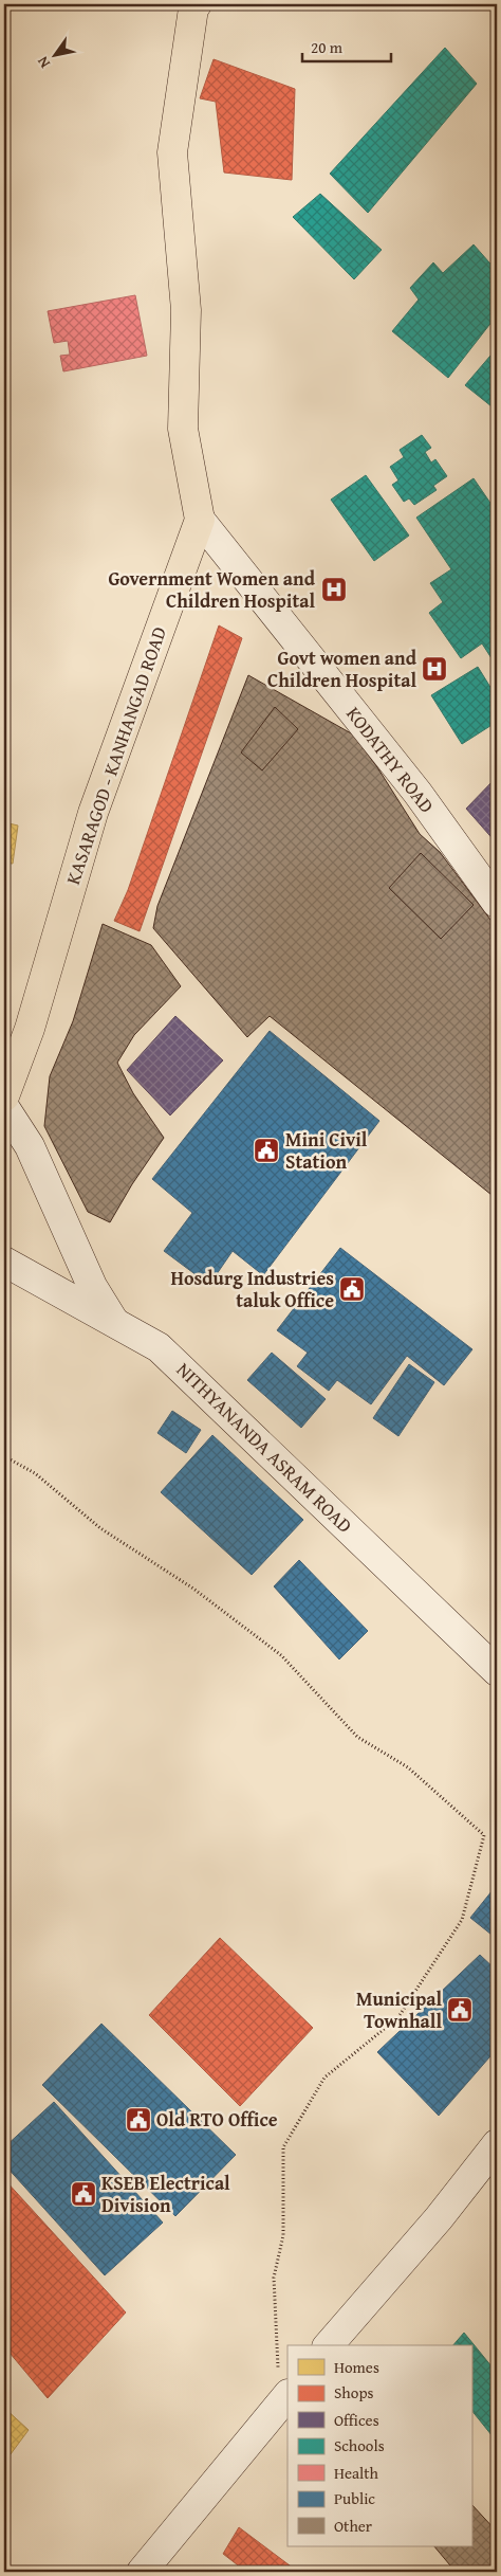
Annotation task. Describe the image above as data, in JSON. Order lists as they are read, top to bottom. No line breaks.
{"streets":{"main road":["KASARAGOD - KANHANGAD ROAD","KODATHY ROAD","NITHYANANDA ASRAM ROAD"]},"crossings":[["KASARAGOD - KANHANGAD ROAD","KODATHY ROAD"]],"places":{"hospital":["Government Women and Children Hospital","Govt women and Children Hospital"],"public building":["Mini Civil Station","Hosdurg Industries taluk Office","Municipal Townhall","Old RTO Office","KSEB Electrical Division"]},"legend":["Homes","Shops","Offices","Schools","Health","Public","Other"],"scale_bar":"20 m","north":"bottom left"}
